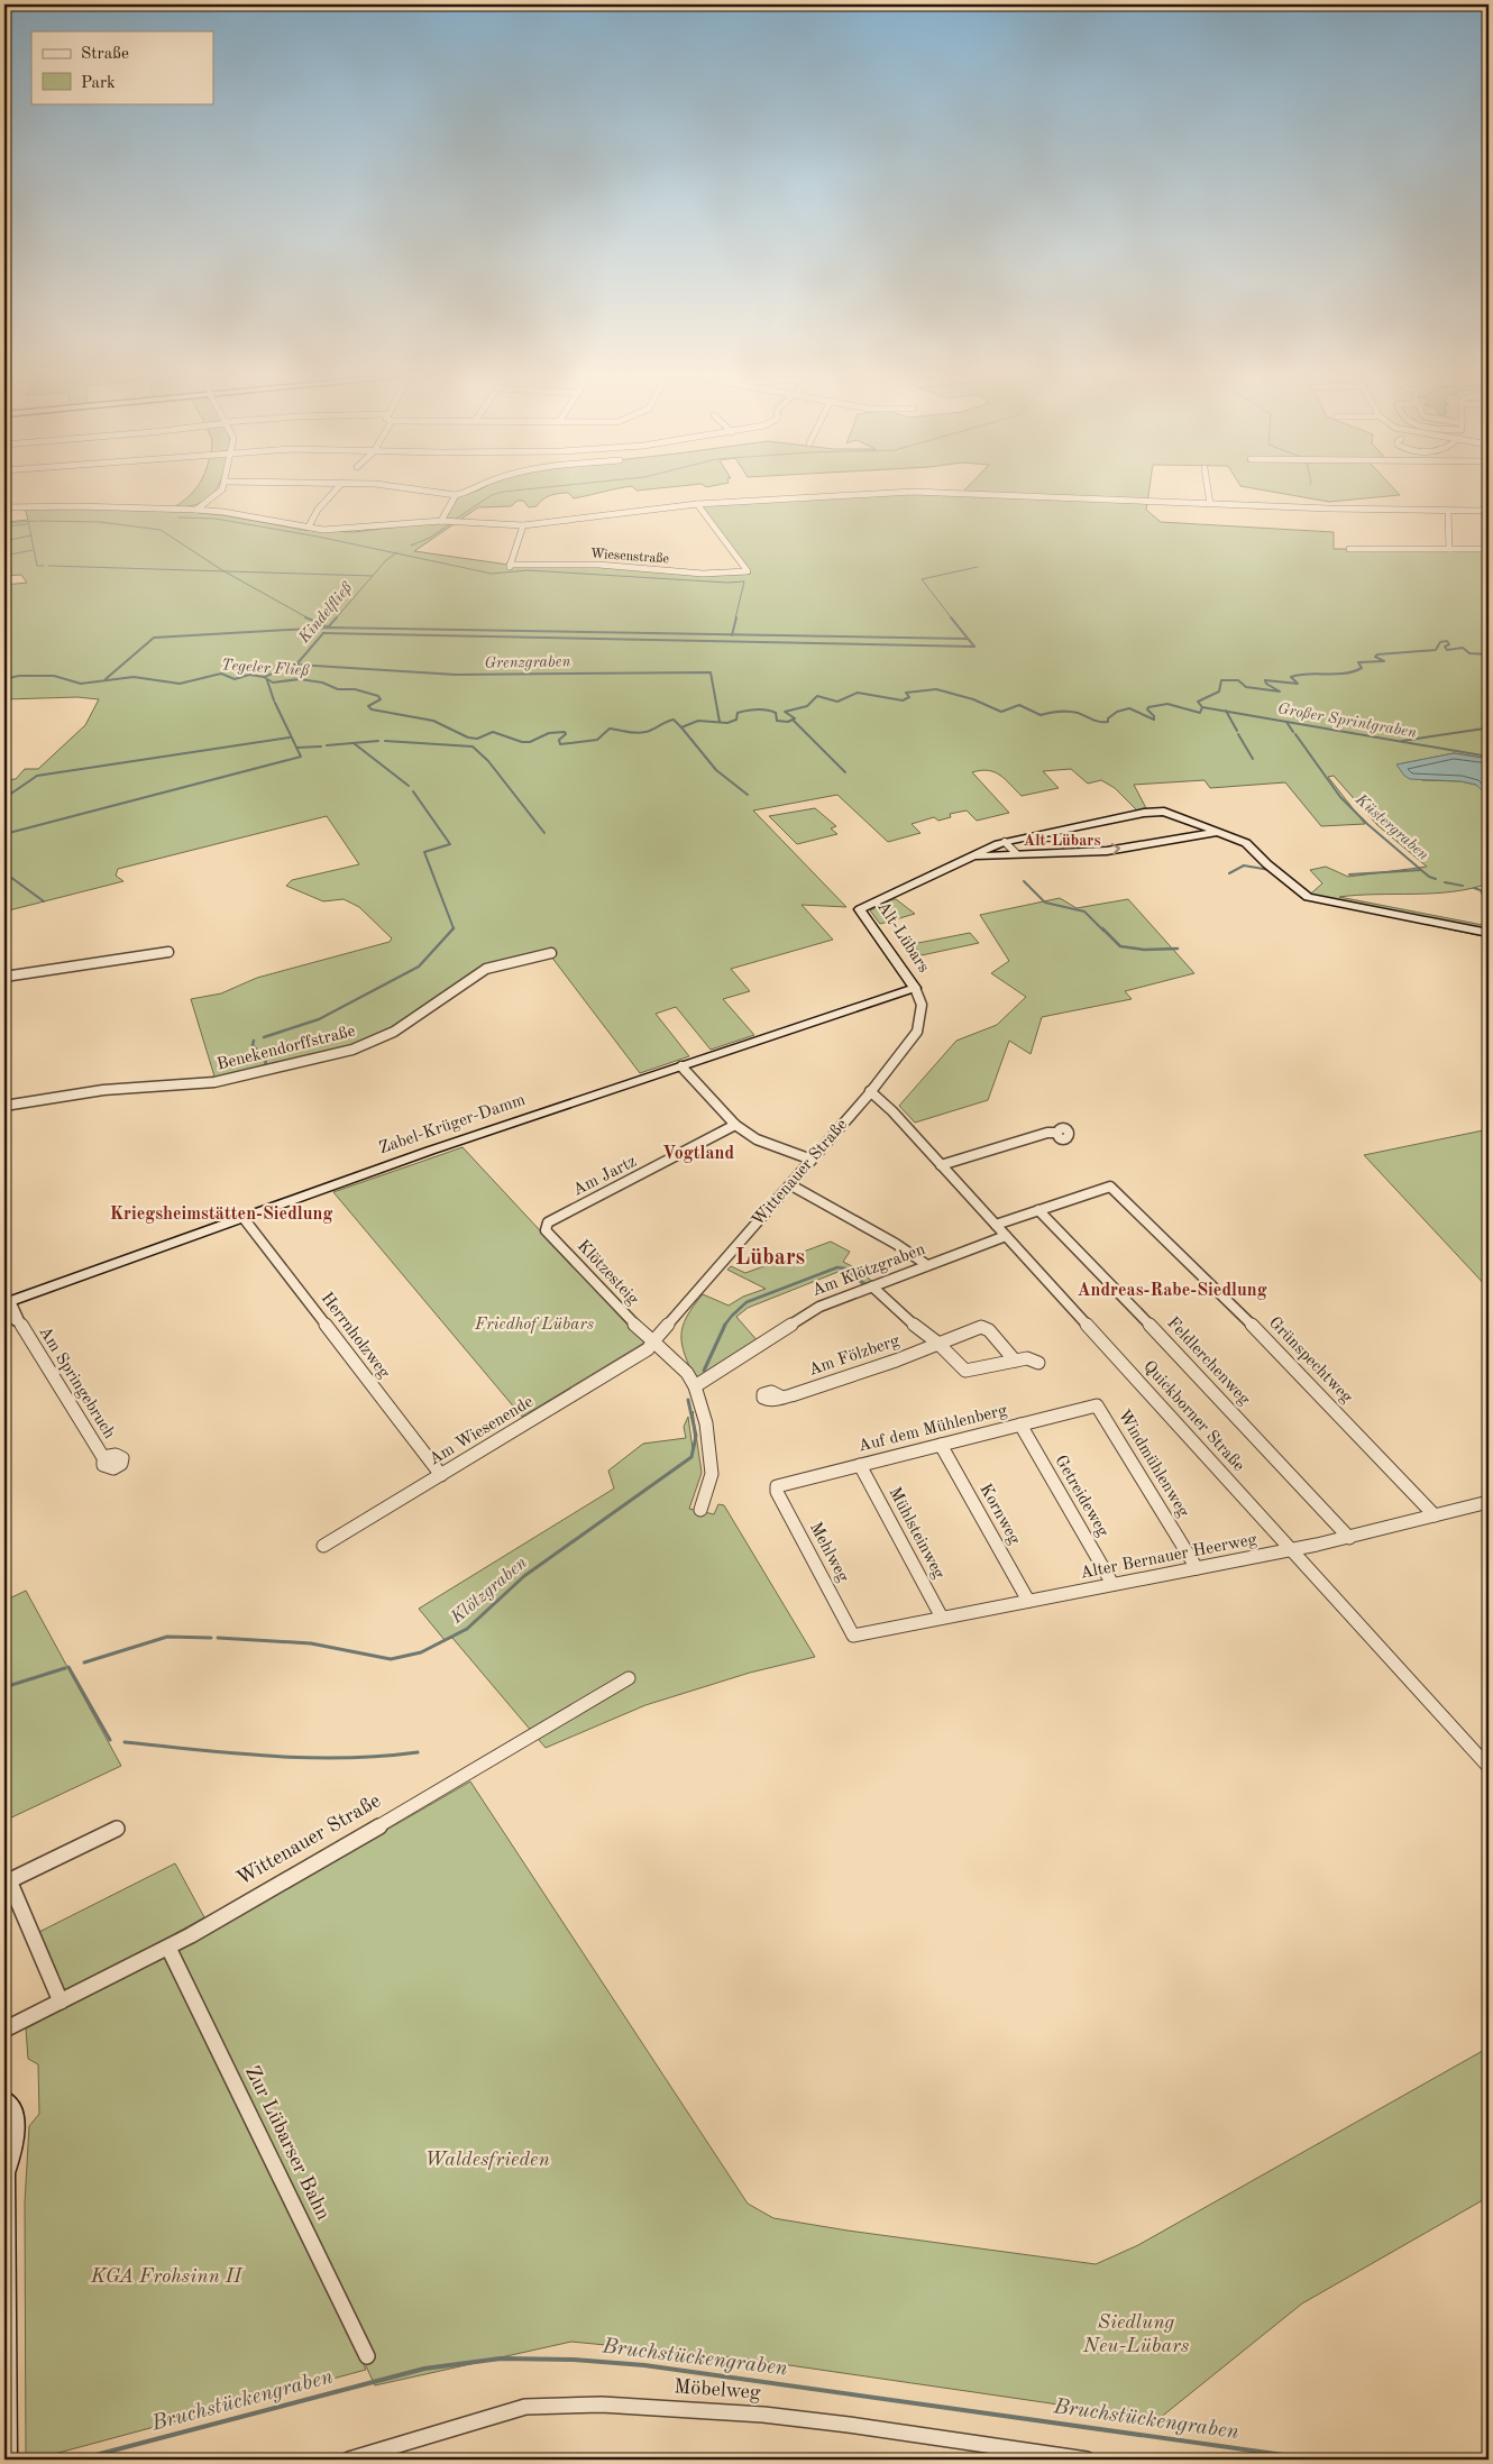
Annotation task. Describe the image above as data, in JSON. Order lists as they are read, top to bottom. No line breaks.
{"streets":{"street":["Wiesenstraße","Alt-Lübars","Benekendorffstraße","Zabel-Krüger-Damm","Wittenauer Straße","Am Jartz","Am Klötzgraben","Klötzesteig","Herrnholzweg","Am Fölzberg","Grünspechtweg","Feldlerchenweg","Am Springebruch","Quickborner Straße","Auf dem Mühlenberg","Am Wiesenende","Windmühlenweg","Getreideweg","Kornweg","Mühlsteinweg","Mehlweg","Alter Bernauer Heerweg","Zur Lübarser Bahn","Möbelweg"]},"crossings":[["Alt-Lübars","Zabel-Krüger-Damm"],["Alt-Lübars","Wittenauer Straße"],["Alt-Lübars","Quickborner Straße"],["Zabel-Krüger-Damm","Herrnholzweg"],["Zabel-Krüger-Damm","Am Springebruch"],["Wittenauer Straße","Klötzesteig"],["Wittenauer Straße","Quickborner Straße"],["Wittenauer Straße","Am Wiesenende"],["Wittenauer Straße","Zur Lübarser Bahn"],["Am Jartz","Klötzesteig"],["Am Klötzgraben","Am Fölzberg"],["Am Klötzgraben","Quickborner Straße"],["Klötzesteig","Am Wiesenende"],["Herrnholzweg","Am Wiesenende"],["Grünspechtweg","Feldlerchenweg"],["Grünspechtweg","Alter Bernauer Heerweg"],["Feldlerchenweg","Alter Bernauer Heerweg"],["Quickborner Straße","Alter Bernauer Heerweg"],["Auf dem Mühlenberg","Windmühlenweg"],["Auf dem Mühlenberg","Getreideweg"],["Auf dem Mühlenberg","Kornweg"],["Auf dem Mühlenberg","Mühlsteinweg"],["Auf dem Mühlenberg","Mehlweg"],["Windmühlenweg","Alter Bernauer Heerweg"],["Getreideweg","Alter Bernauer Heerweg"],["Kornweg","Alter Bernauer Heerweg"],["Mühlsteinweg","Alter Bernauer Heerweg"],["Mehlweg","Alter Bernauer Heerweg"]],"districts":["Alt-Lübars","Vogtland","Kriegsheimstätten-Siedlung","Lübars","Andreas-Rabe-Siedlung"],"water":["Kindelfließ","Grenzgraben","Tegeler Fließ","Großer Sprintgraben","Küstergraben","Klötzgraben","Bruchstückengraben"],"parks":["Friedhof Lübars","Waldesfrieden","KGA Frohsinn II","Siedlung Neu-Lübars"],"legend":["Straße","Park"]}
